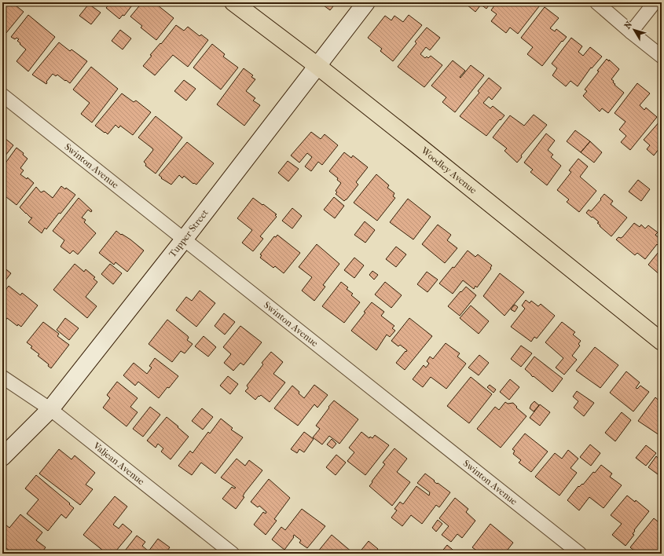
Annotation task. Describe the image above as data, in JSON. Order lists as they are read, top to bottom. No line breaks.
{"streets":{"main road":["Woodley Avenue"],"street":["Swinton Avenue","Tupper Street","Valjean Avenue"]},"crossings":[["Swinton Avenue","Tupper Street"],["Woodley Avenue","Tupper Street"],["Tupper Street","Valjean Avenue"]],"north":"top left"}
